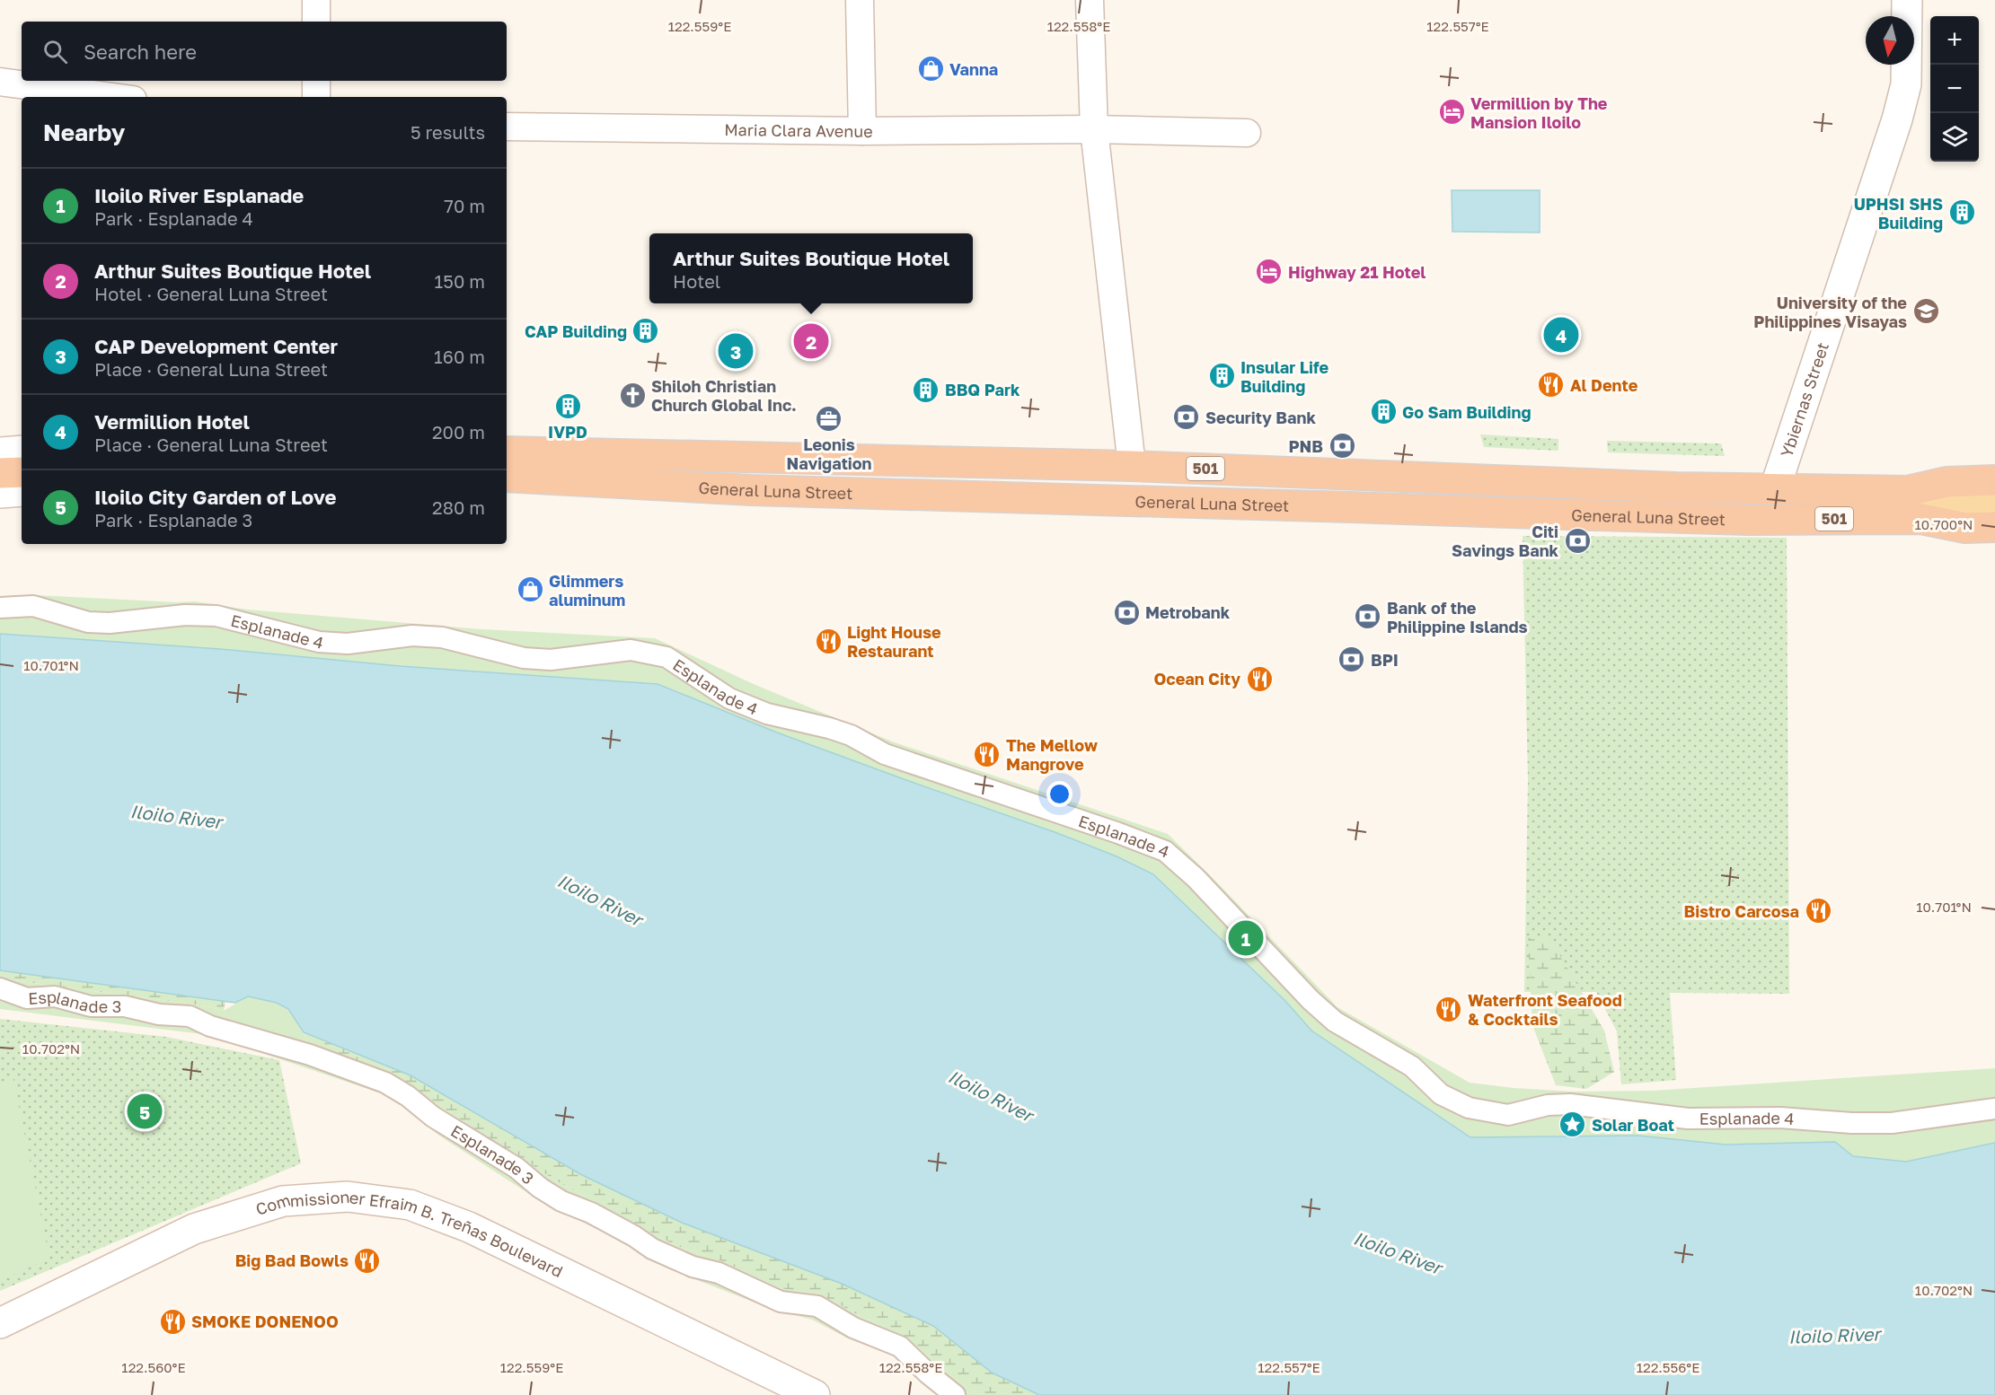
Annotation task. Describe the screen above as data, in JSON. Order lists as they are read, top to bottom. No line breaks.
{"streets":{"highway":["501","General Luna Street"],"main road":["Ybiernas Street","Commissioner Efraim B. Treñas Boulevard"],"street":["Maria Clara Avenue","Esplanade 4","Esplanade 3"]},"crossings":[["Ybiernas Street","General Luna Street"],["501","General Luna Street"]],"water":["Iloilo River"],"places":{"shop":["Vanna","Glimmers aluminum"],"hotel":["Vermillion by The Mansion Iloilo","Highway 21 Hotel"],"building":["UPHSI SHS Building","CAP Building","Insular Life Building","BBQ Park","IVPD","Go Sam Building"],"school or university":["University of the Philippines Visayas"],"restaurant":["Al Dente","Light House Restaurant","Ocean City","The Mellow Mangrove","Bistro Carcosa","Waterfront Seafood & Cocktails","Big Bad Bowls","SMOKE DONENOO"],"church":["Shiloh Christian Church Global Inc."],"bank":["Security Bank","PNB","Citi Savings Bank","Metrobank","Bank of the Philippine Islands","BPI"],"office":["Leonis Navigation"],"place":["Solar Boat"]},"north":"bottom","page":{"map_buttons":["+","−"],"search":"Search here","heading":["Nearby","5 results"],"list":[{"mark":"1","name":"Iloilo River Esplanade","note":"Park · Esplanade 4","value":"70 m"},{"mark":"2","name":"Arthur Suites Boutique Hotel","note":"Hotel · General Luna Street","value":"150 m"},{"mark":"3","name":"CAP Development Center","note":"Place · General Luna Street","value":"160 m"},{"mark":"4","name":"Vermillion Hotel","note":"Place · General Luna Street","value":"200 m"},{"mark":"5","name":"Iloilo City Garden of Love","note":"Park · Esplanade 3","value":"280 m"}],"popup":["Arthur Suites Boutique Hotel","Hotel"],"pins":["4","2","3","1","5"]},"coordinates":["122.559°E","122.558°E","122.557°E","10.700°N","10.701°N","10.702°N","122.560°E","122.556°E"]}
